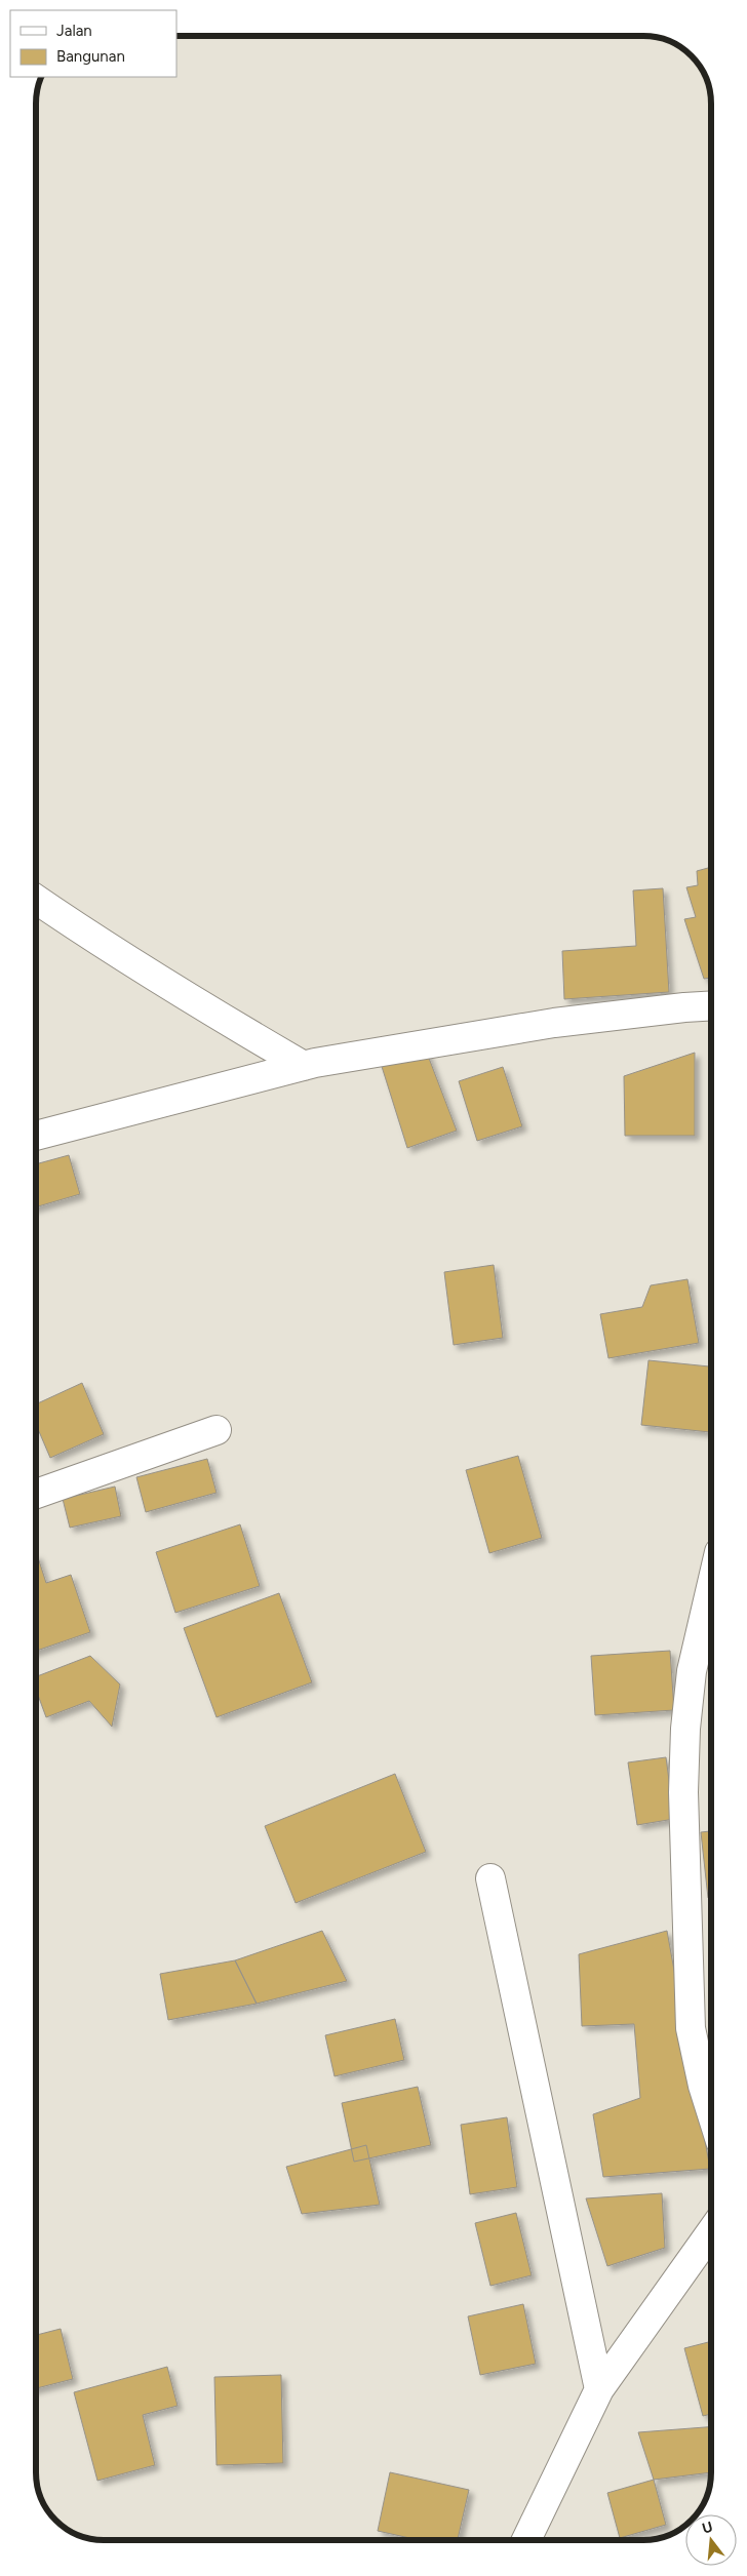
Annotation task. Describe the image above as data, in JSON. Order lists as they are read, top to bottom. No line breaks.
{"legend":["Jalan","Bangunan"],"north":"top"}
